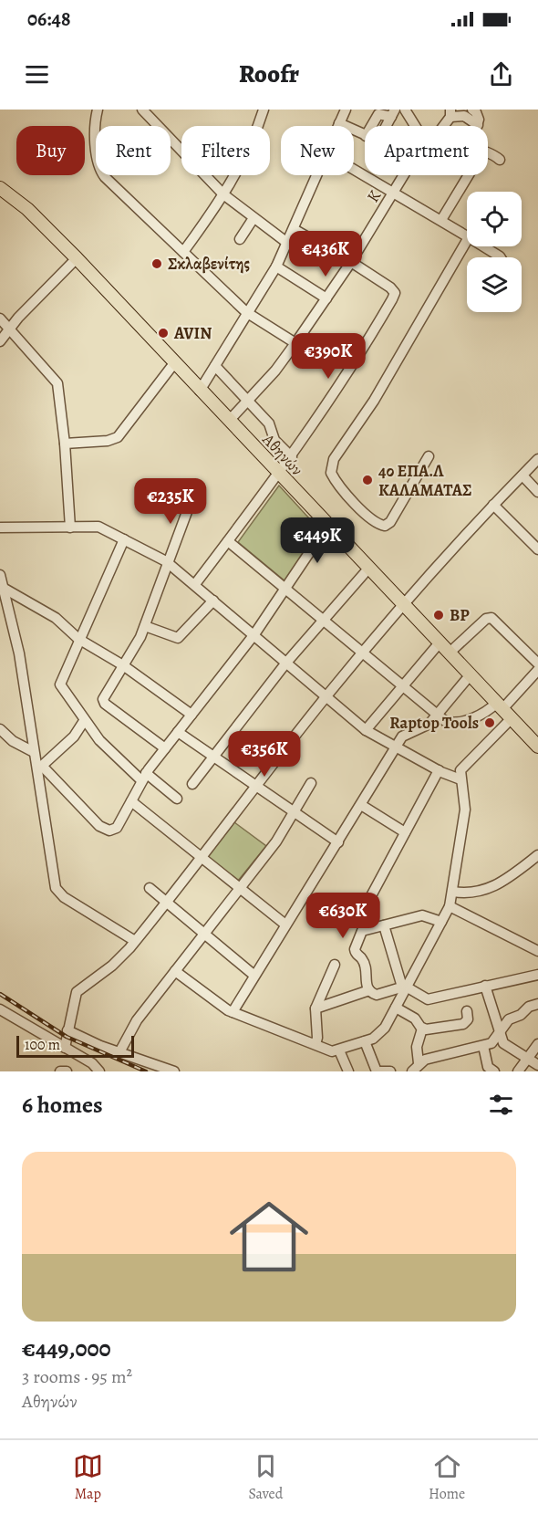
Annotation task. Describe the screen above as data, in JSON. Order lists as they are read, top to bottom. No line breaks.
{"streets":{"main road":["Αθηνών"],"street":["Κ"]},"crossings":[["Κ","Αθηνών"]],"places":["Σκλαβενίτης","AVIN","4ο ΕΠΑ.Λ ΚΑΛΑΜΑΤΑΣ","BP","Raptop Tools"],"scale_bar":"100 m","page":{"status":"06:48","header":"Roofr","chip":["Buy","Rent","Filters","New","Apartment"],"price":["€436K","€390K","€235K","€449K","€356K","€630K"],"scale":"100 m","heading":"6 homes","list":[{"name":"€449,000","note":"3 rooms · 95 m² · Αθηνών"}],"tabs":["Map","Saved","Home"]}}
